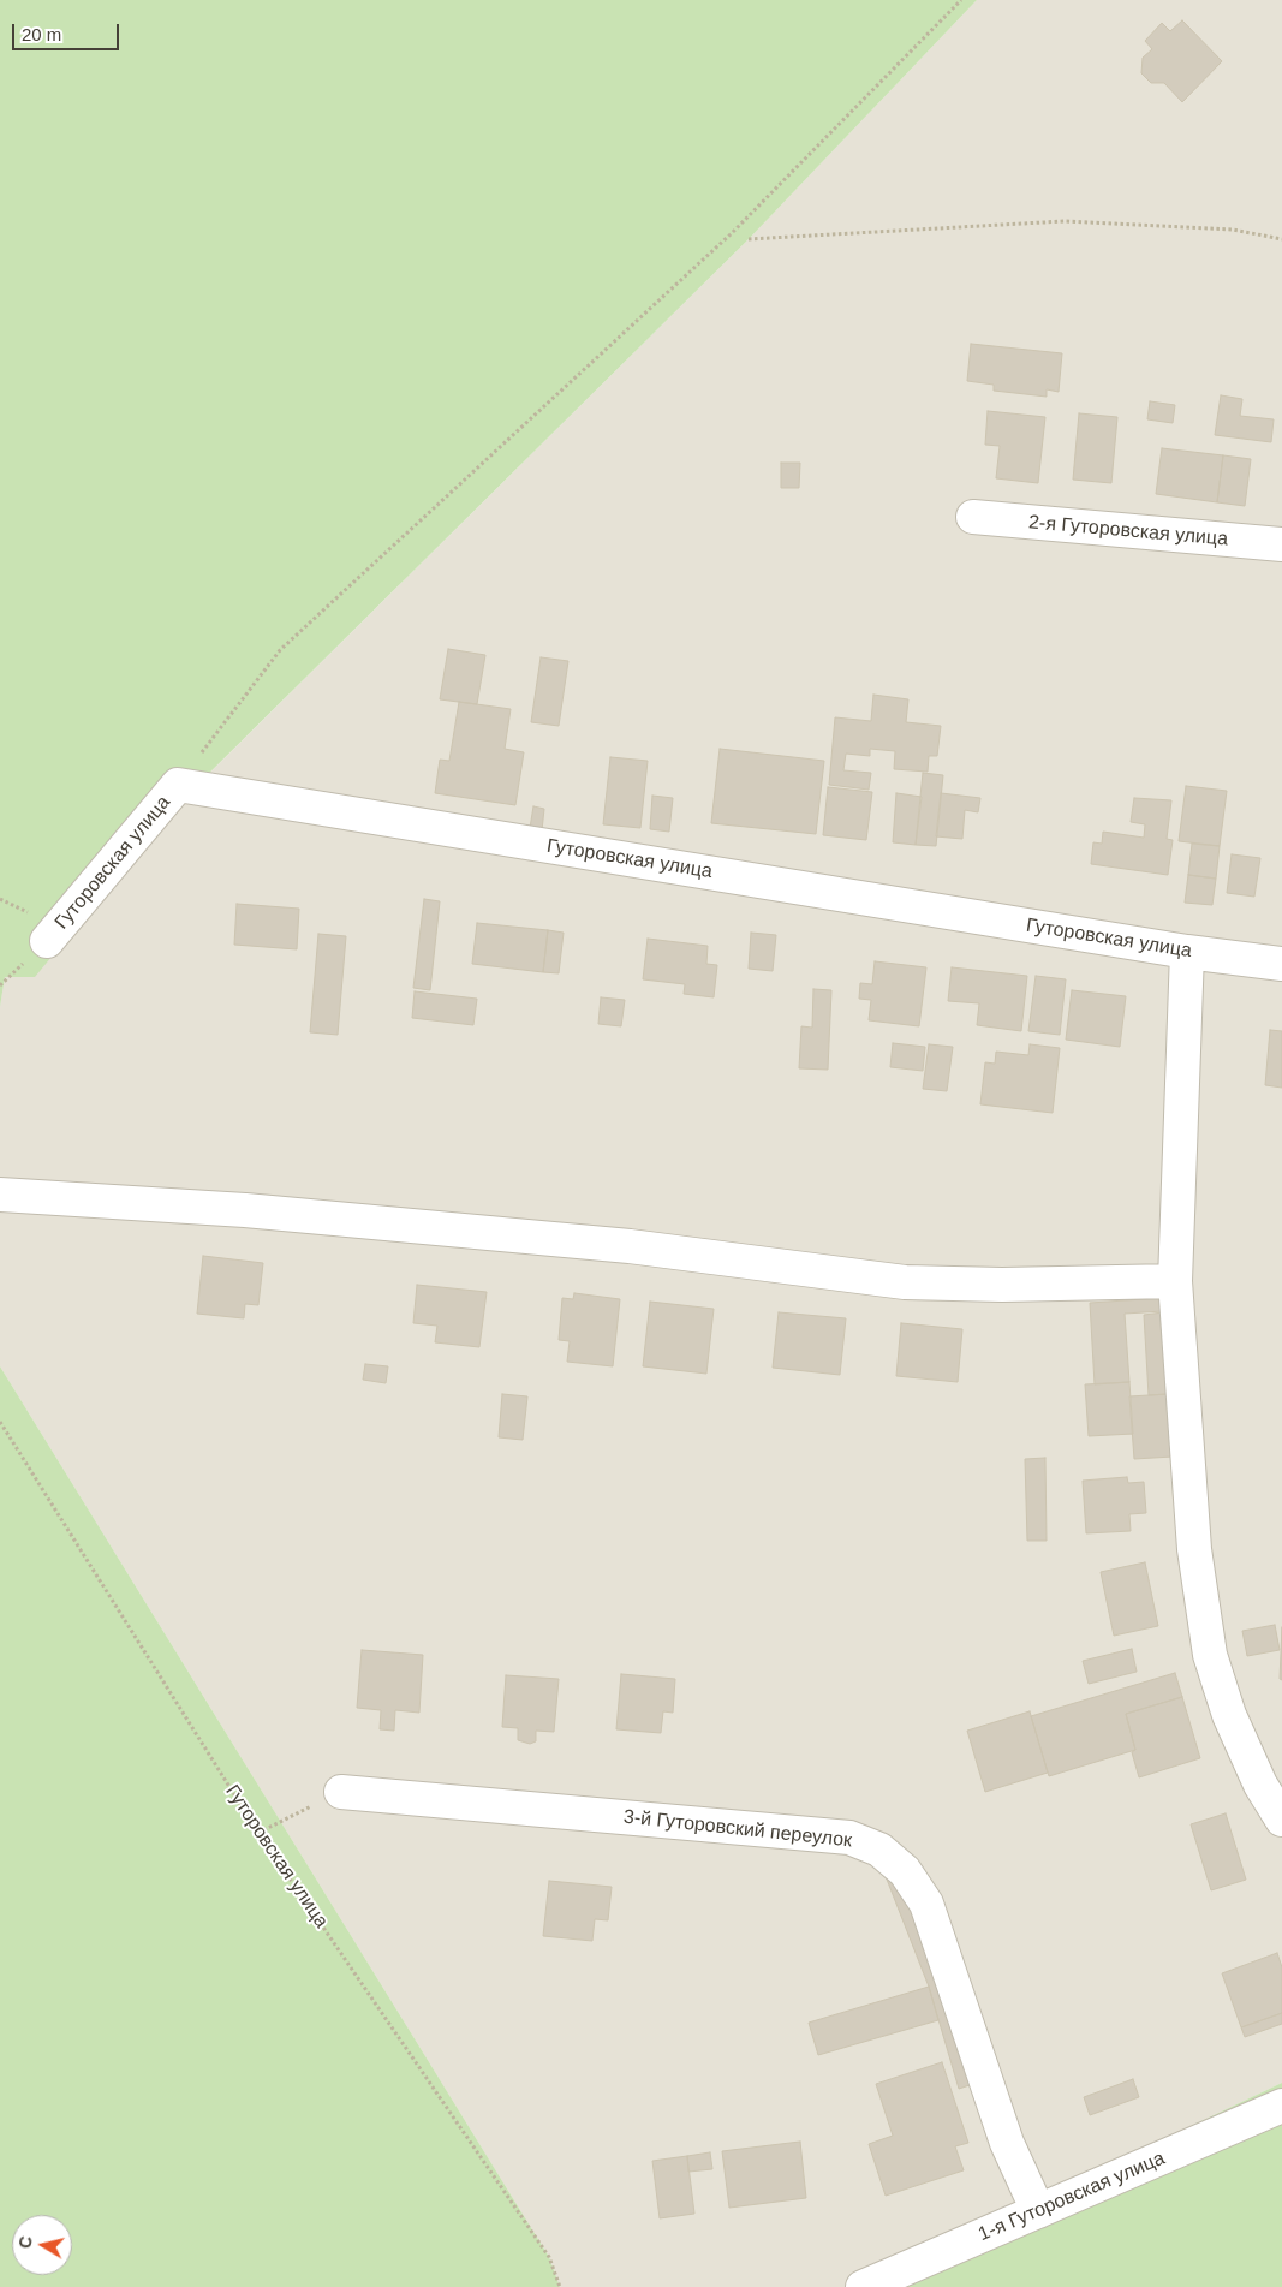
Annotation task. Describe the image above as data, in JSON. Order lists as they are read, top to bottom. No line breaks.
{"streets":{"street":["2-я Гуторовская улица","Гуторовская улица","3-й Гуторовский переулок","1-я Гуторовская улица"]},"crossings":[["3-й Гуторовский переулок","1-я Гуторовская улица"]],"scale_bar":"20 m","north":"left"}
